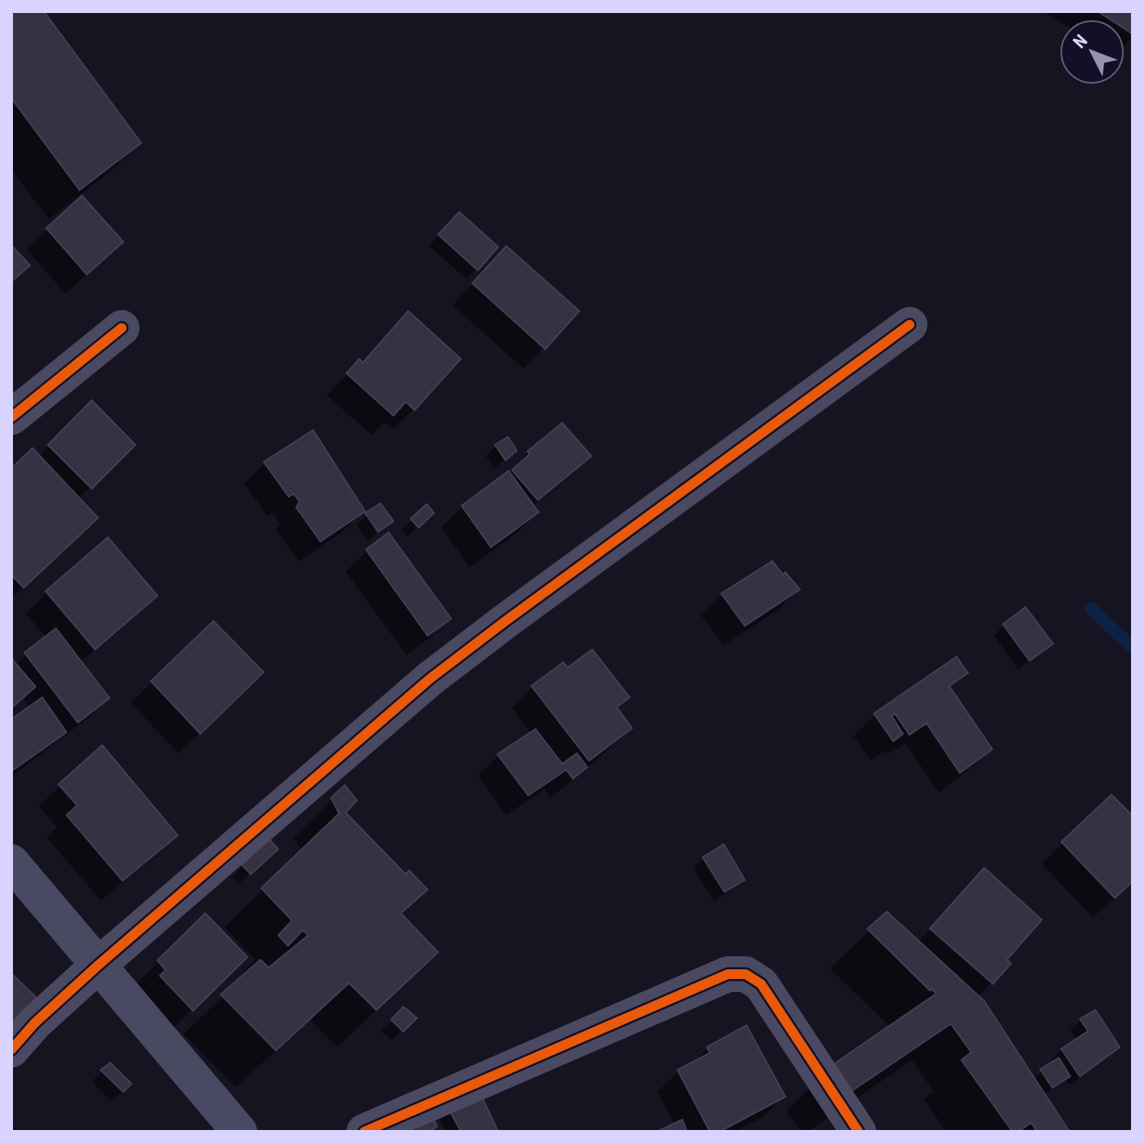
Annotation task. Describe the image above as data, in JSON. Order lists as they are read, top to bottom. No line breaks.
{"north":"top left"}
